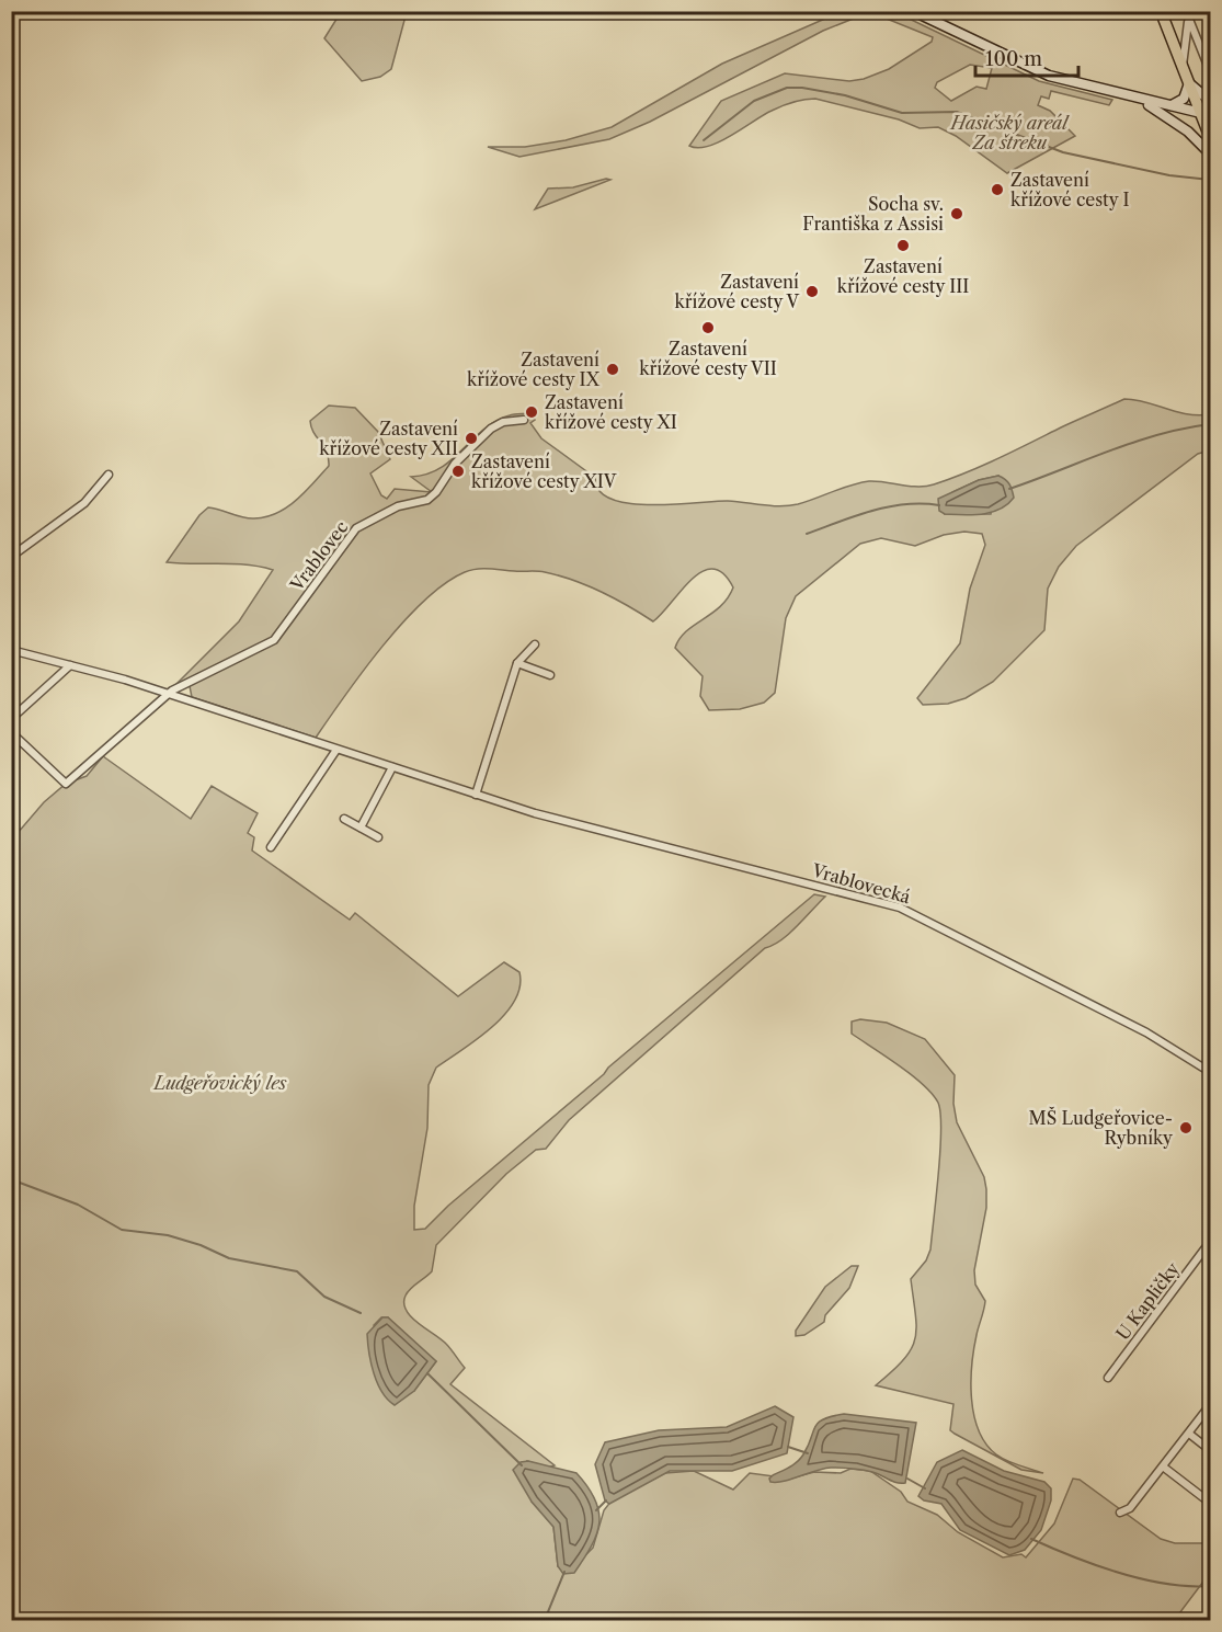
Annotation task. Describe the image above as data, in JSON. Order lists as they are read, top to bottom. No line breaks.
{"streets":{"street":["Vrablovec","Vrablovecká","U Kapličky"]},"parks":["Hasičský areál Za štreku","Ludgeřovický les"],"places":["Zastavení křížové cesty I","Socha sv. Františka z Assisi","Zastavení křížové cesty III","Zastavení křížové cesty V","Zastavení křížové cesty VII","Zastavení křížové cesty IX","Zastavení křížové cesty XI","Zastavení křížové cesty XII","Zastavení křížové cesty XIV","MŠ Ludgeřovice- Rybníky"],"scale_bar":"100 m"}
